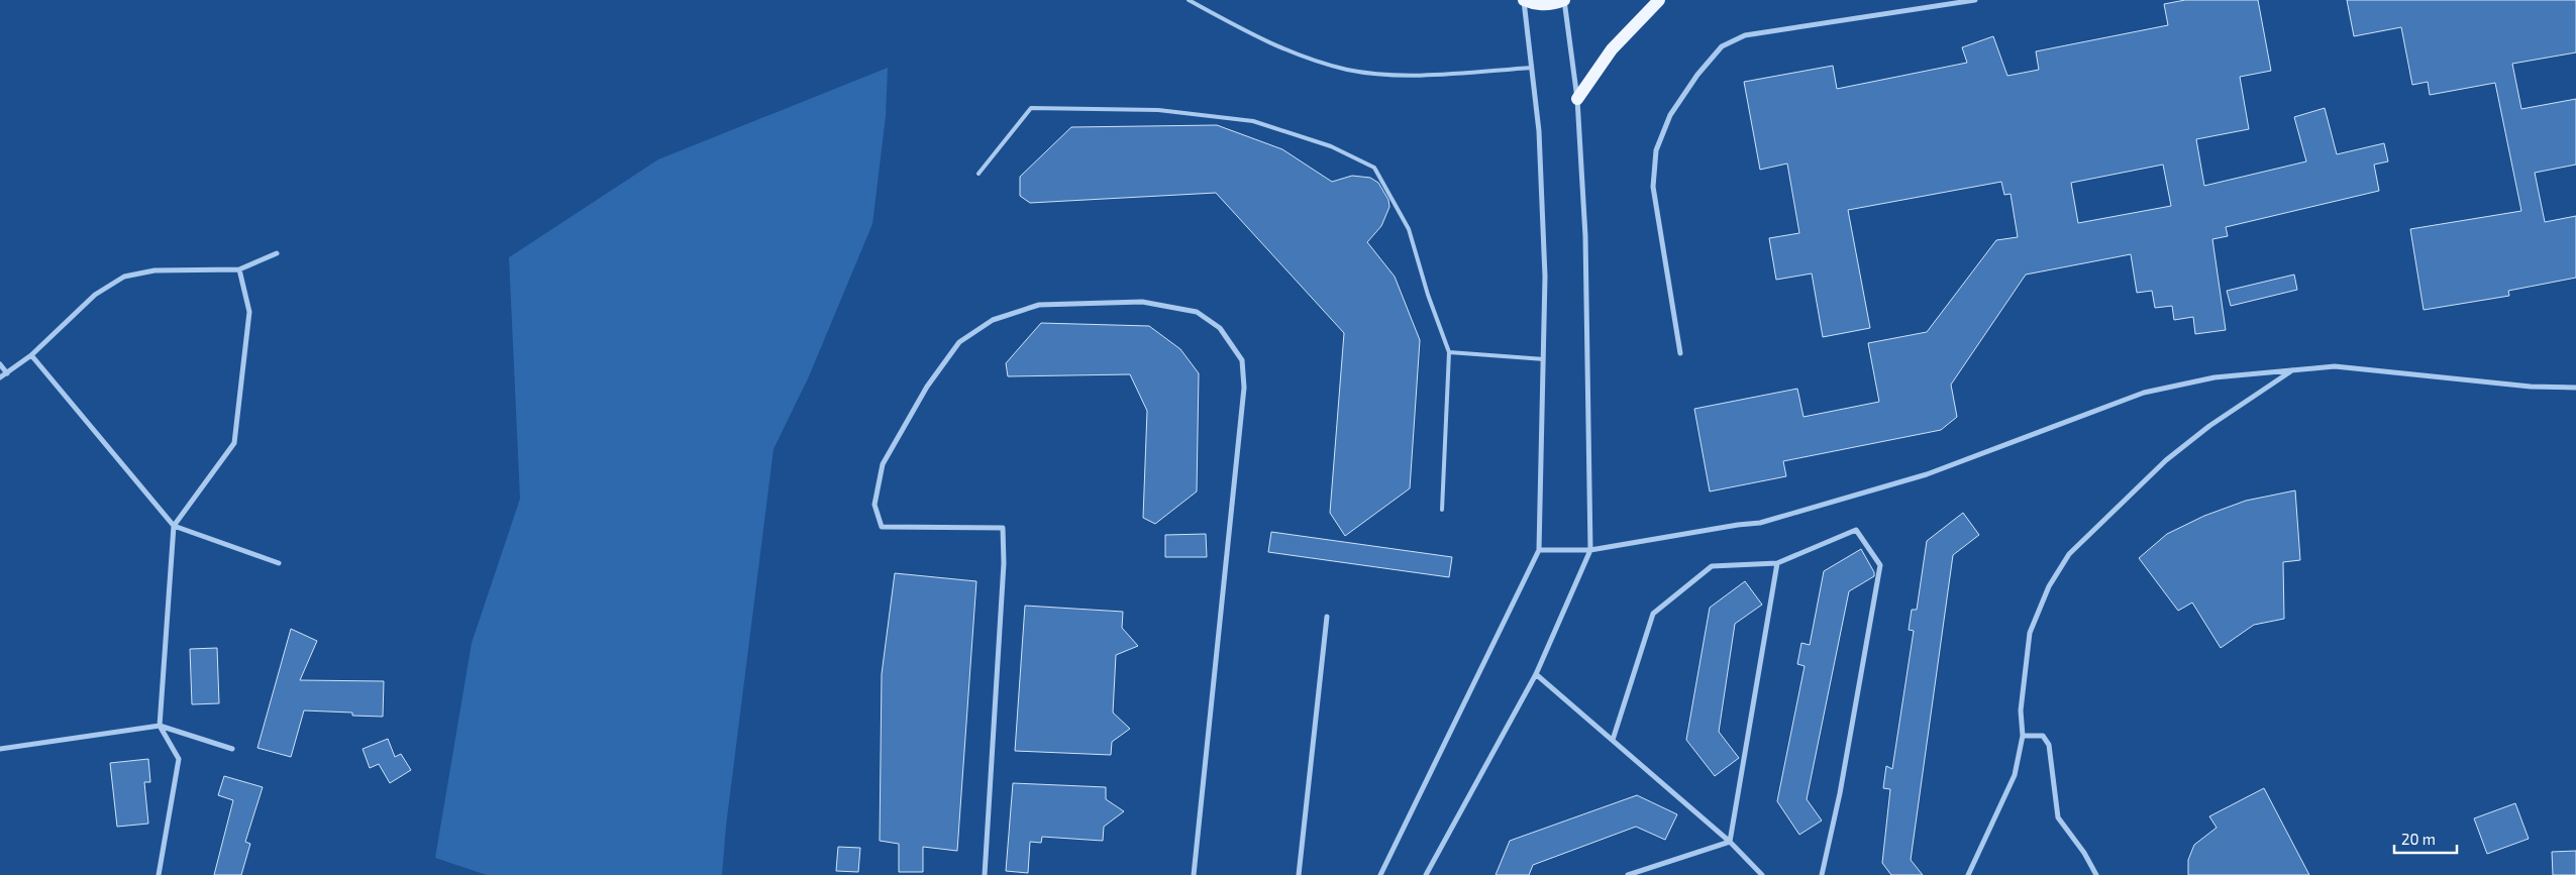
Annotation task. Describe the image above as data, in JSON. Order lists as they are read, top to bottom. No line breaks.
{"scale_bar":"20 m"}
